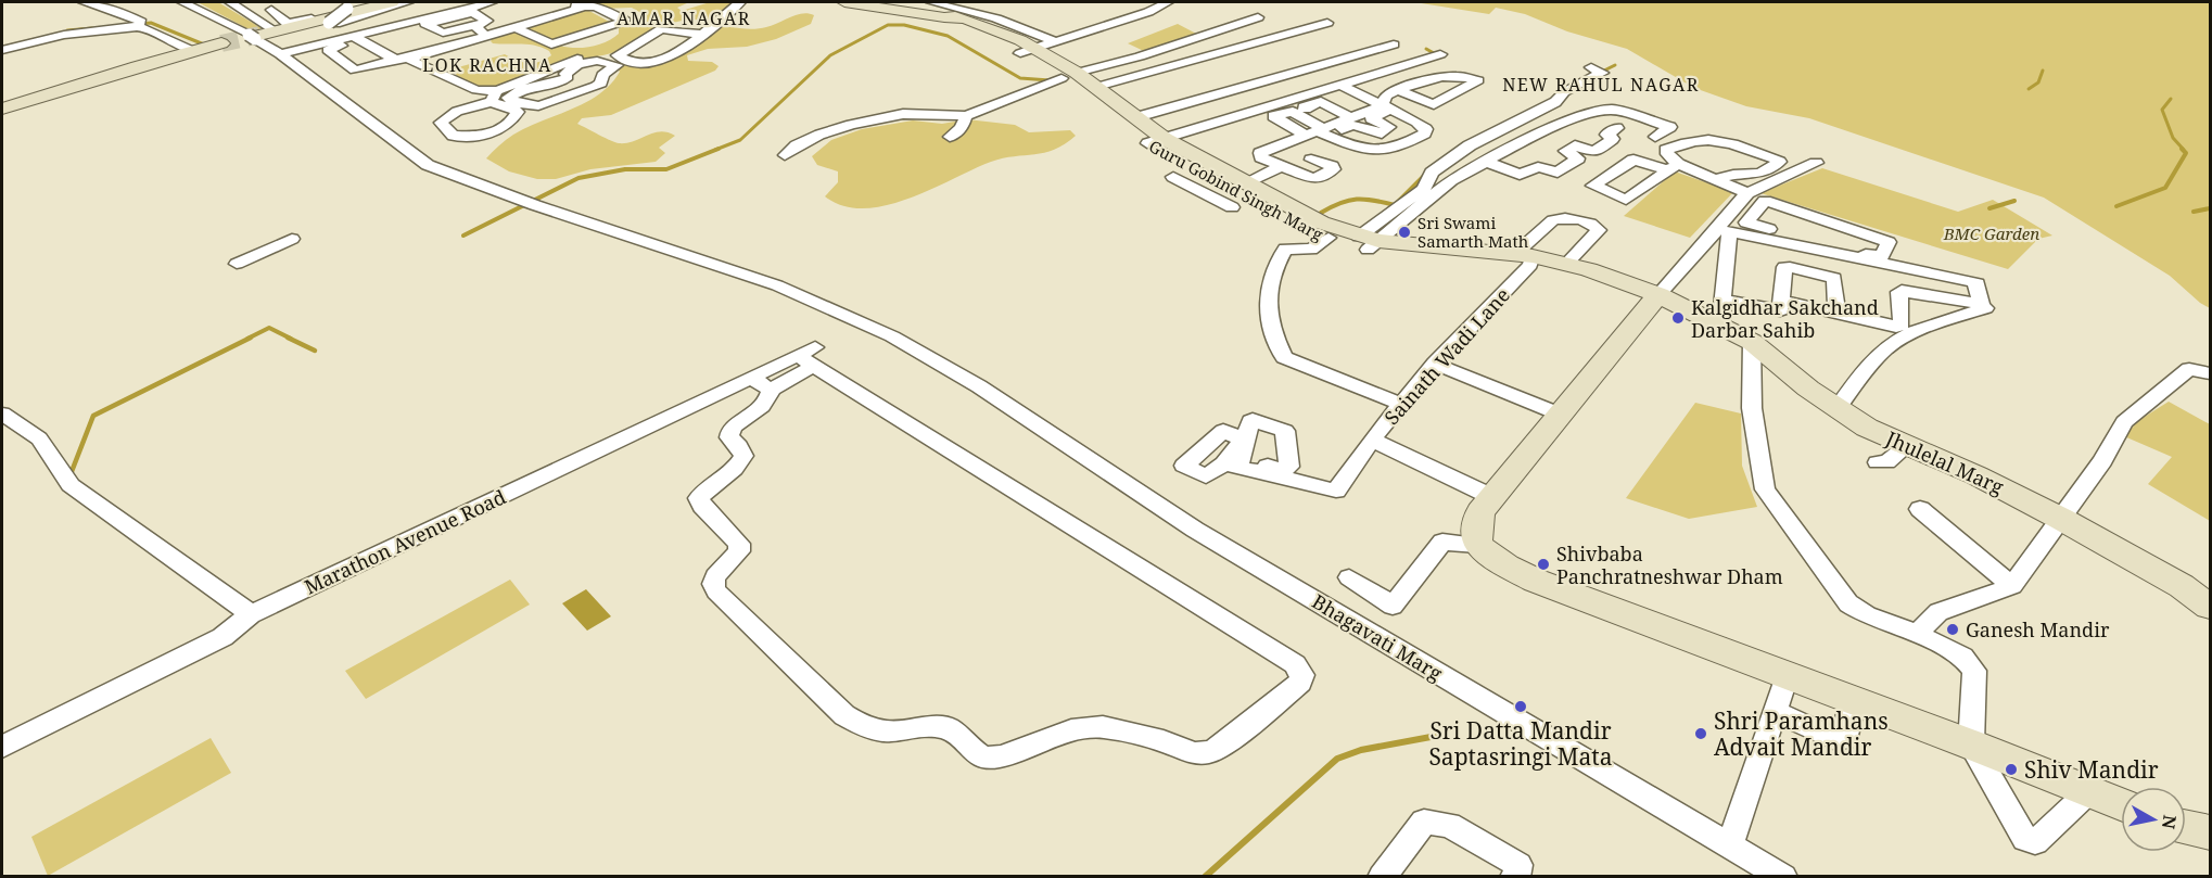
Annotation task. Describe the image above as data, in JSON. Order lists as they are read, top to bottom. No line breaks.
{"streets":{"street":["Guru Gobind Singh Marg","Sainath Wadi Lane","Jhulelal Marg","Marathon Avenue Road","Bhagavati Marg"]},"crossings":[["Guru Gobind Singh Marg","Sainath Wadi Lane"],["Guru Gobind Singh Marg","Jhulelal Marg"]],"districts":["AMAR NAGAR","LOK RACHNA","NEW RAHUL NAGAR"],"parks":["BMC Garden"],"places":["Sri Swami Samarth Math","Kalgidhar Sakchand Darbar Sahib","Shivbaba Panchratneshwar Dham","Ganesh Mandir","Sri Datta Mandir Saptasringi Mata","Shri Paramhans Advait Mandir","Shiv Mandir"],"north":"right"}
